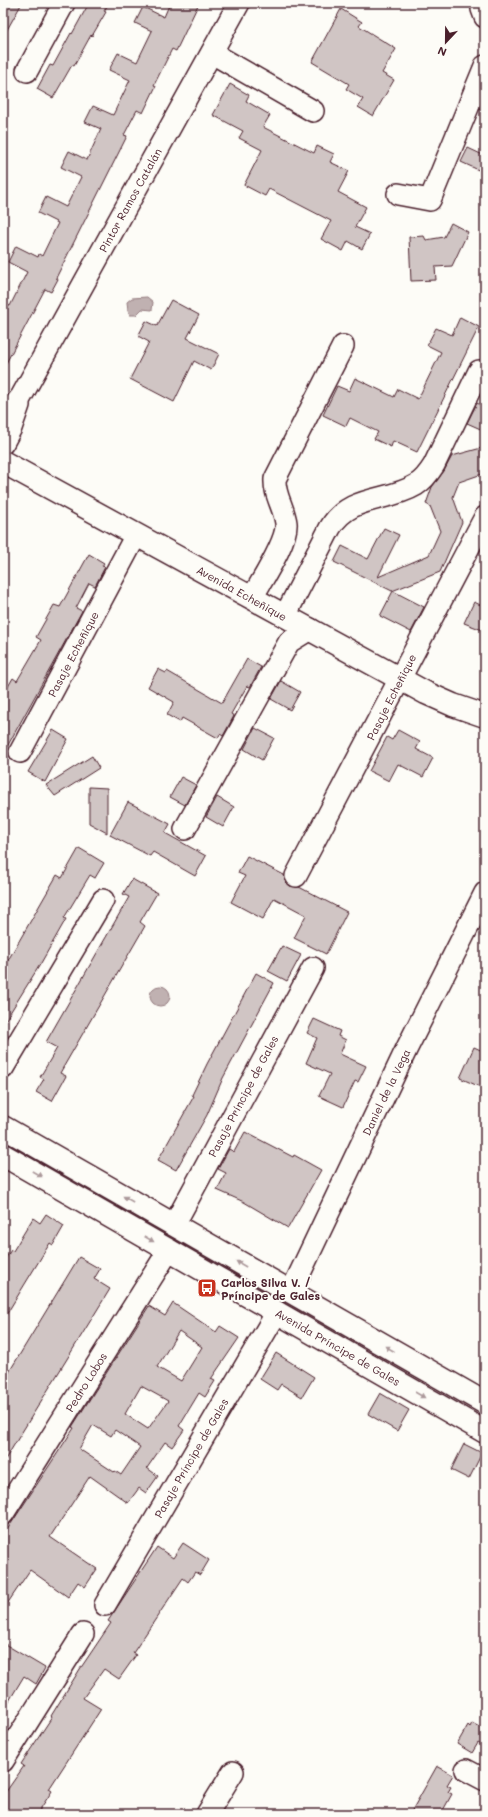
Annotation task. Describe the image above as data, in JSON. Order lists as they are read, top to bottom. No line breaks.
{"streets":{"main road":["Avenida Echeñique","Avenida Príncipe de Gales"],"street":["Pintor Ramos Catalán","Pasaje Echeñique","Daniel de la Vega","Pasaje Príncipe de Gales","Pedro Lobos"]},"crossings":[["Avenida Echeñique","Pasaje Echeñique"],["Pasaje Príncipe de Gales","Avenida Príncipe de Gales"],["Avenida Príncipe de Gales","Pedro Lobos"]],"places":{"bus stop":["Carlos Silva V. / Príncipe de Gales"]},"north":"bottom"}
